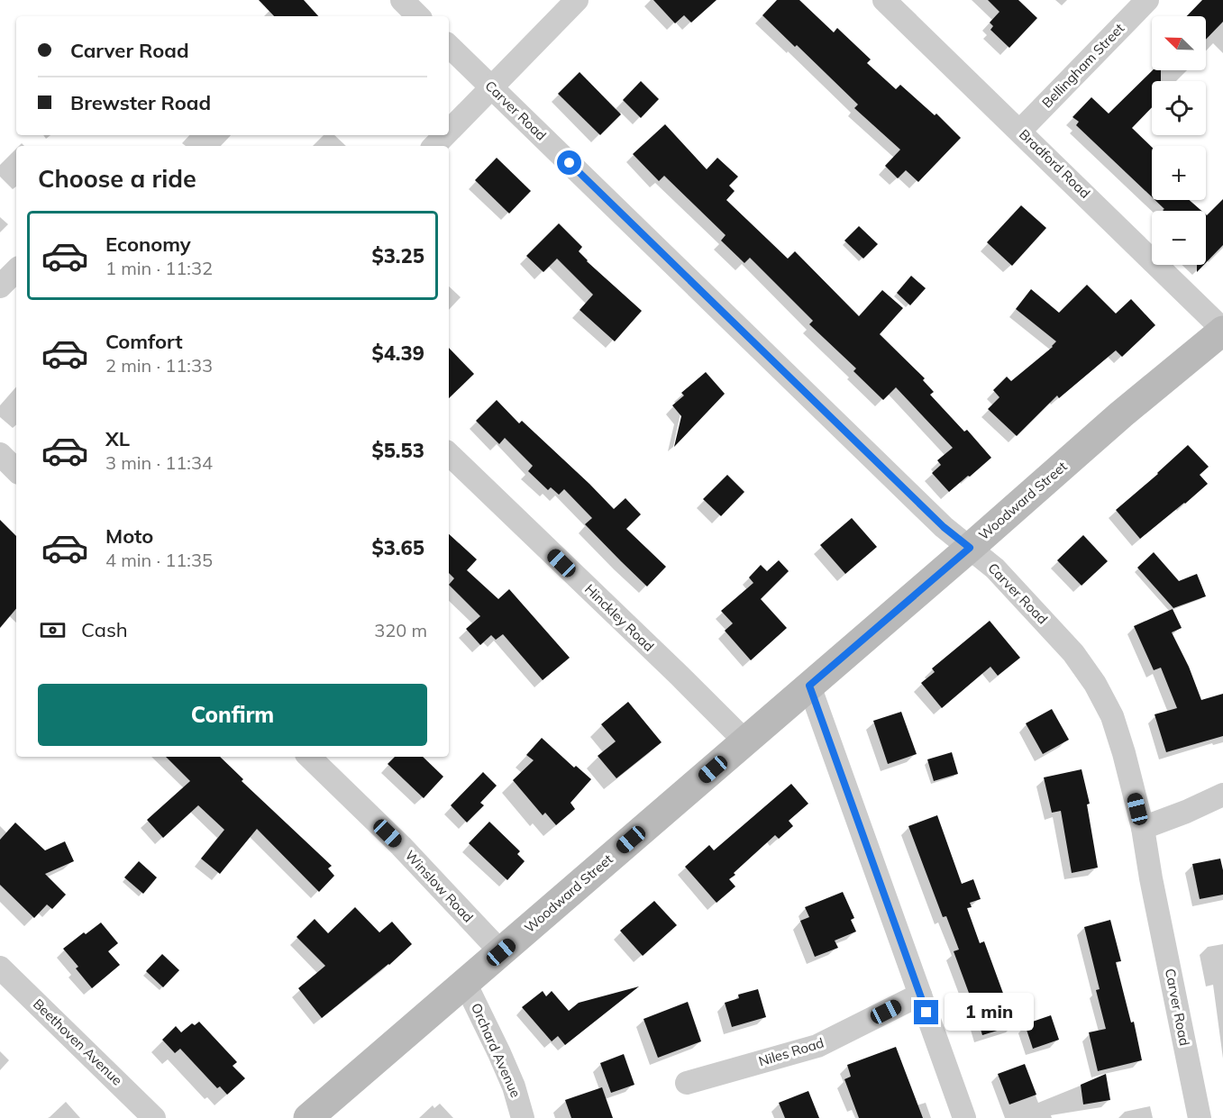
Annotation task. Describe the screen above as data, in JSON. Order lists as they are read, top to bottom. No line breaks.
{"streets":{"street":["Bellingham Street","Carver Road","Bradford Road","Woodward Street","Hinckley Road","Winslow Road","Beethoven Avenue","Orchard Avenue","Niles Road"]},"crossings":[["Bellingham Street","Bradford Road"],["Carver Road","Woodward Street"],["Bradford Road","Woodward Street"],["Woodward Street","Hinckley Road"],["Woodward Street","Winslow Road"],["Woodward Street","Orchard Avenue"]],"north":"top left","page":{"map_buttons":["+","−"],"banner":["Carver Road","Brewster Road"],"heading":"Choose a ride","list":[{"name":"Economy","note":"1 min · 11:32","value":"$3.25"},{"name":"Comfort","note":"2 min · 11:33","value":"$4.39"},{"name":"XL","note":"3 min · 11:34","value":"$5.53"},{"name":"Moto","note":"4 min · 11:35","value":"$3.65"}],"pay":["Cash","320 m"],"buttons":"Confirm","bubble":"1 min"}}
